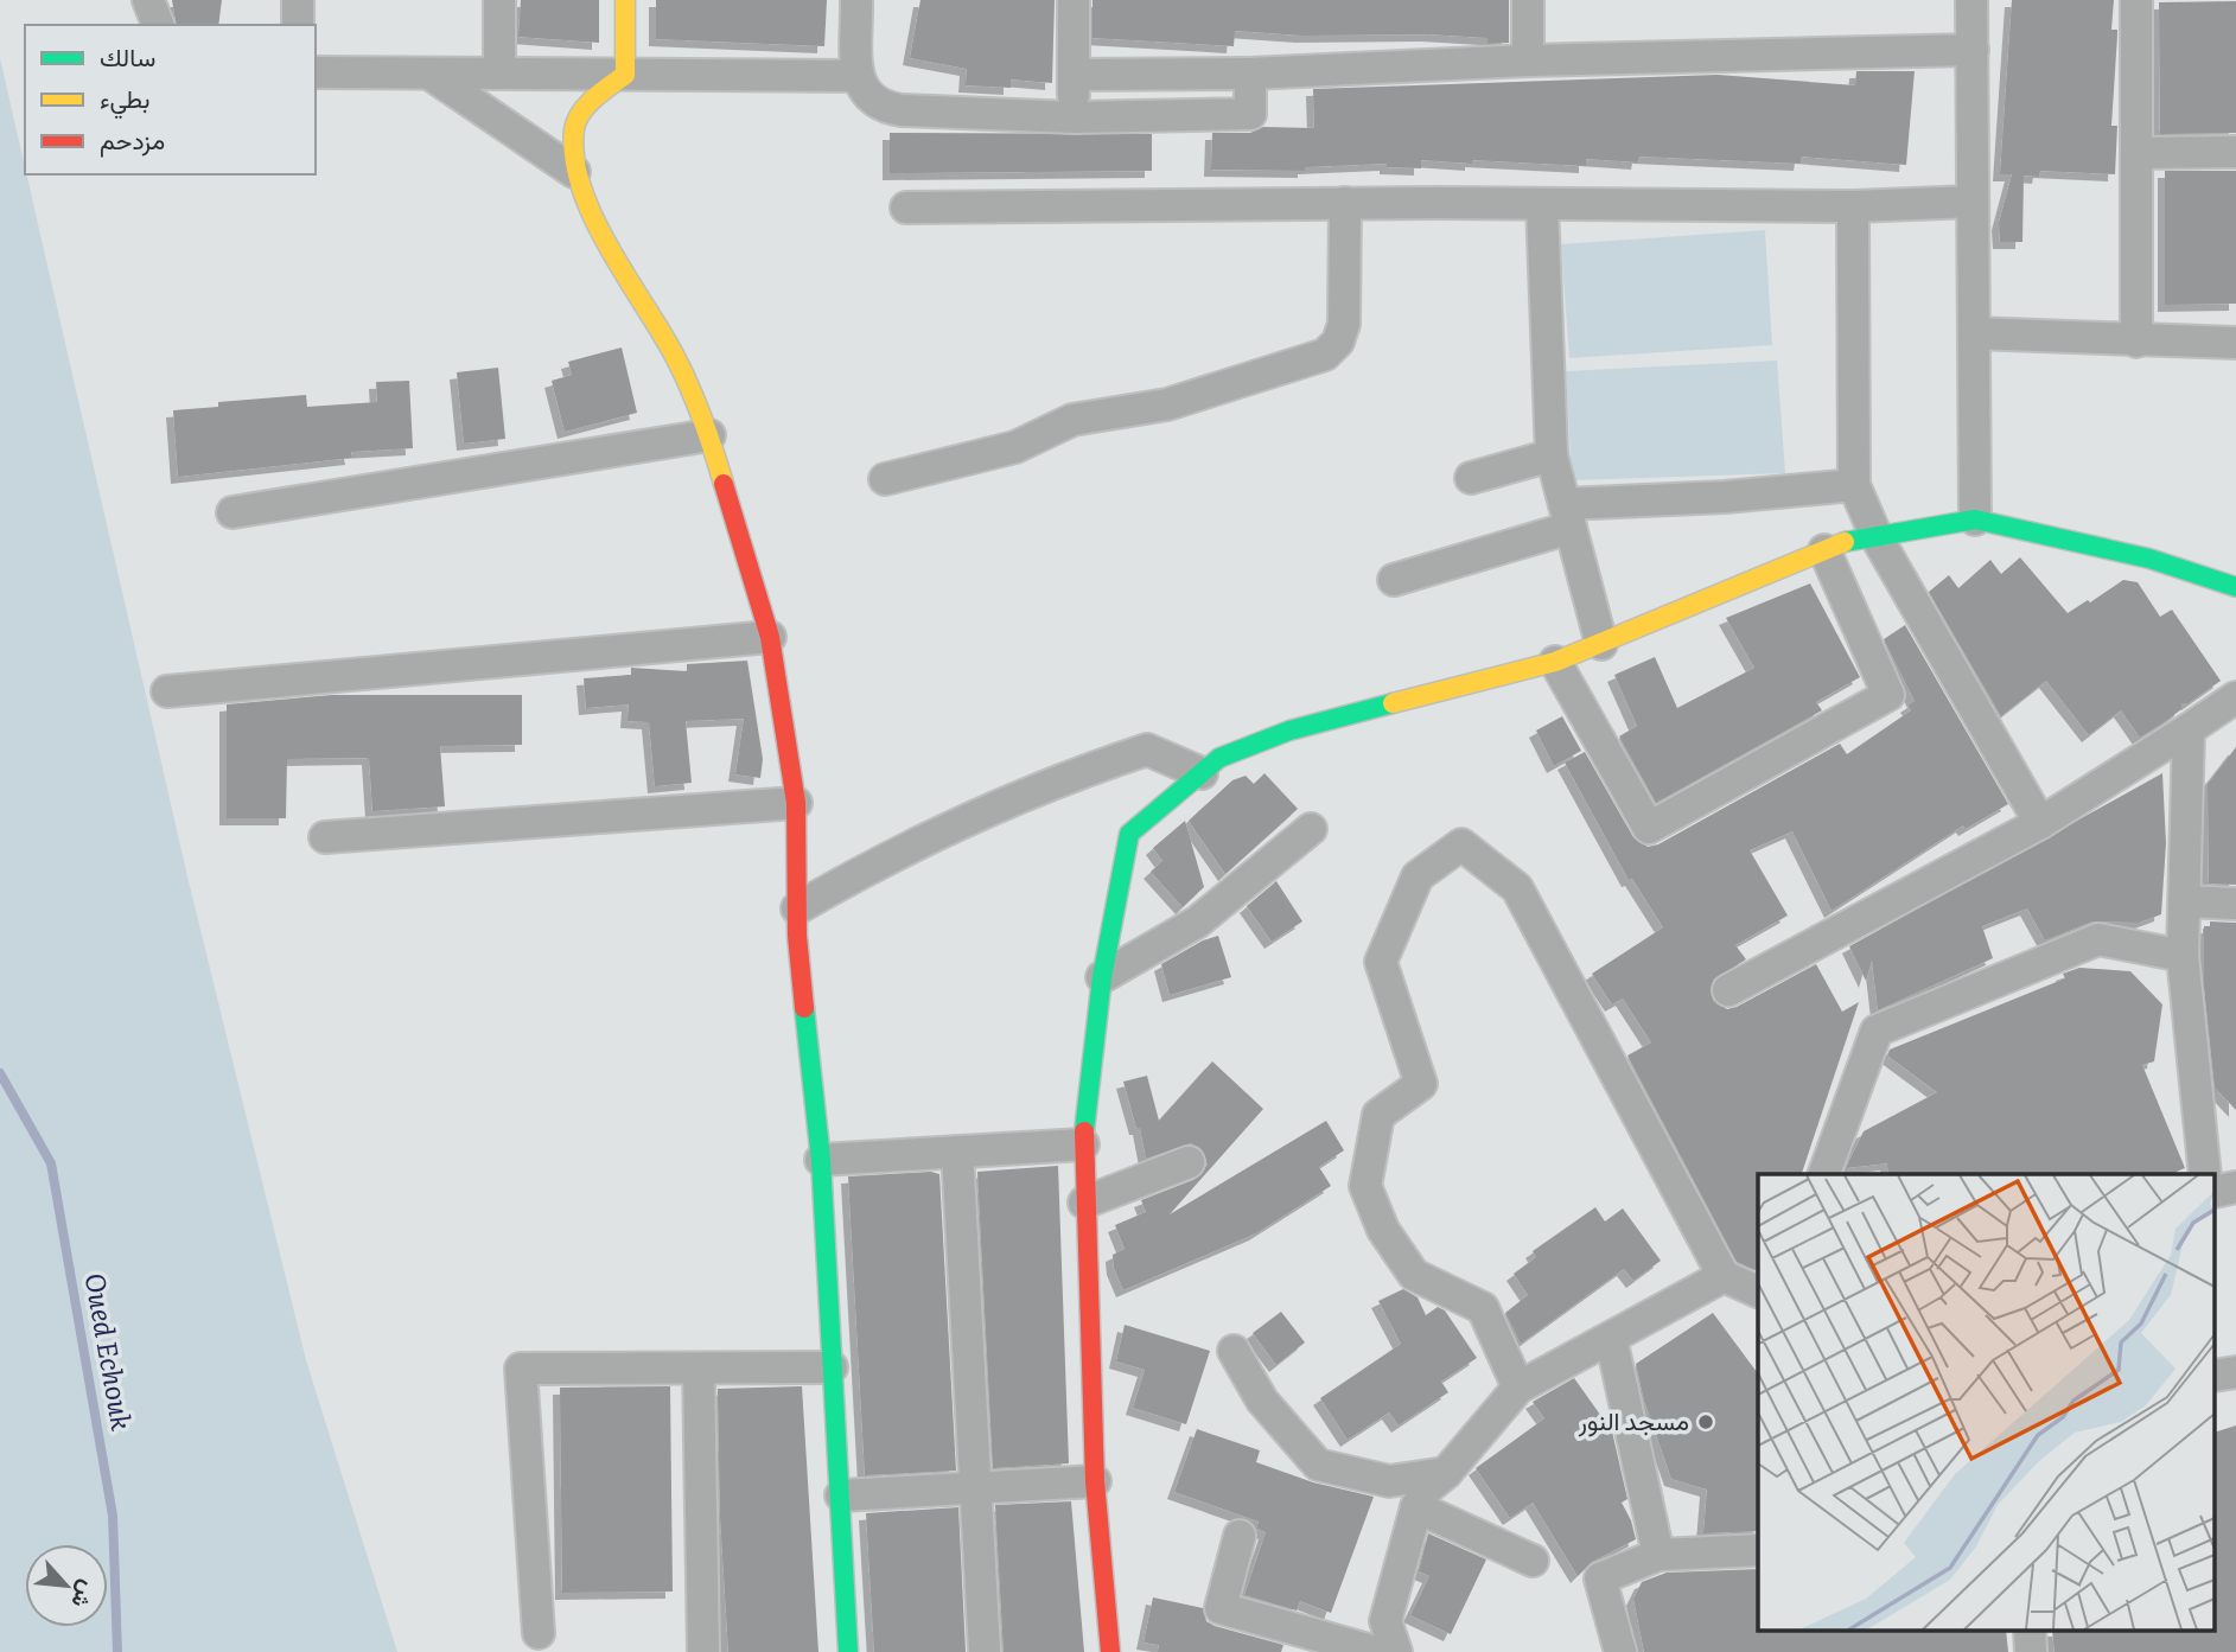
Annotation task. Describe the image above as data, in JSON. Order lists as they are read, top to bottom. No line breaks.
{"water":["Oued Echouk"],"places":["مسجد النور"],"legend":["سالك","بطيء","مزدحم"],"north":"bottom right"}
